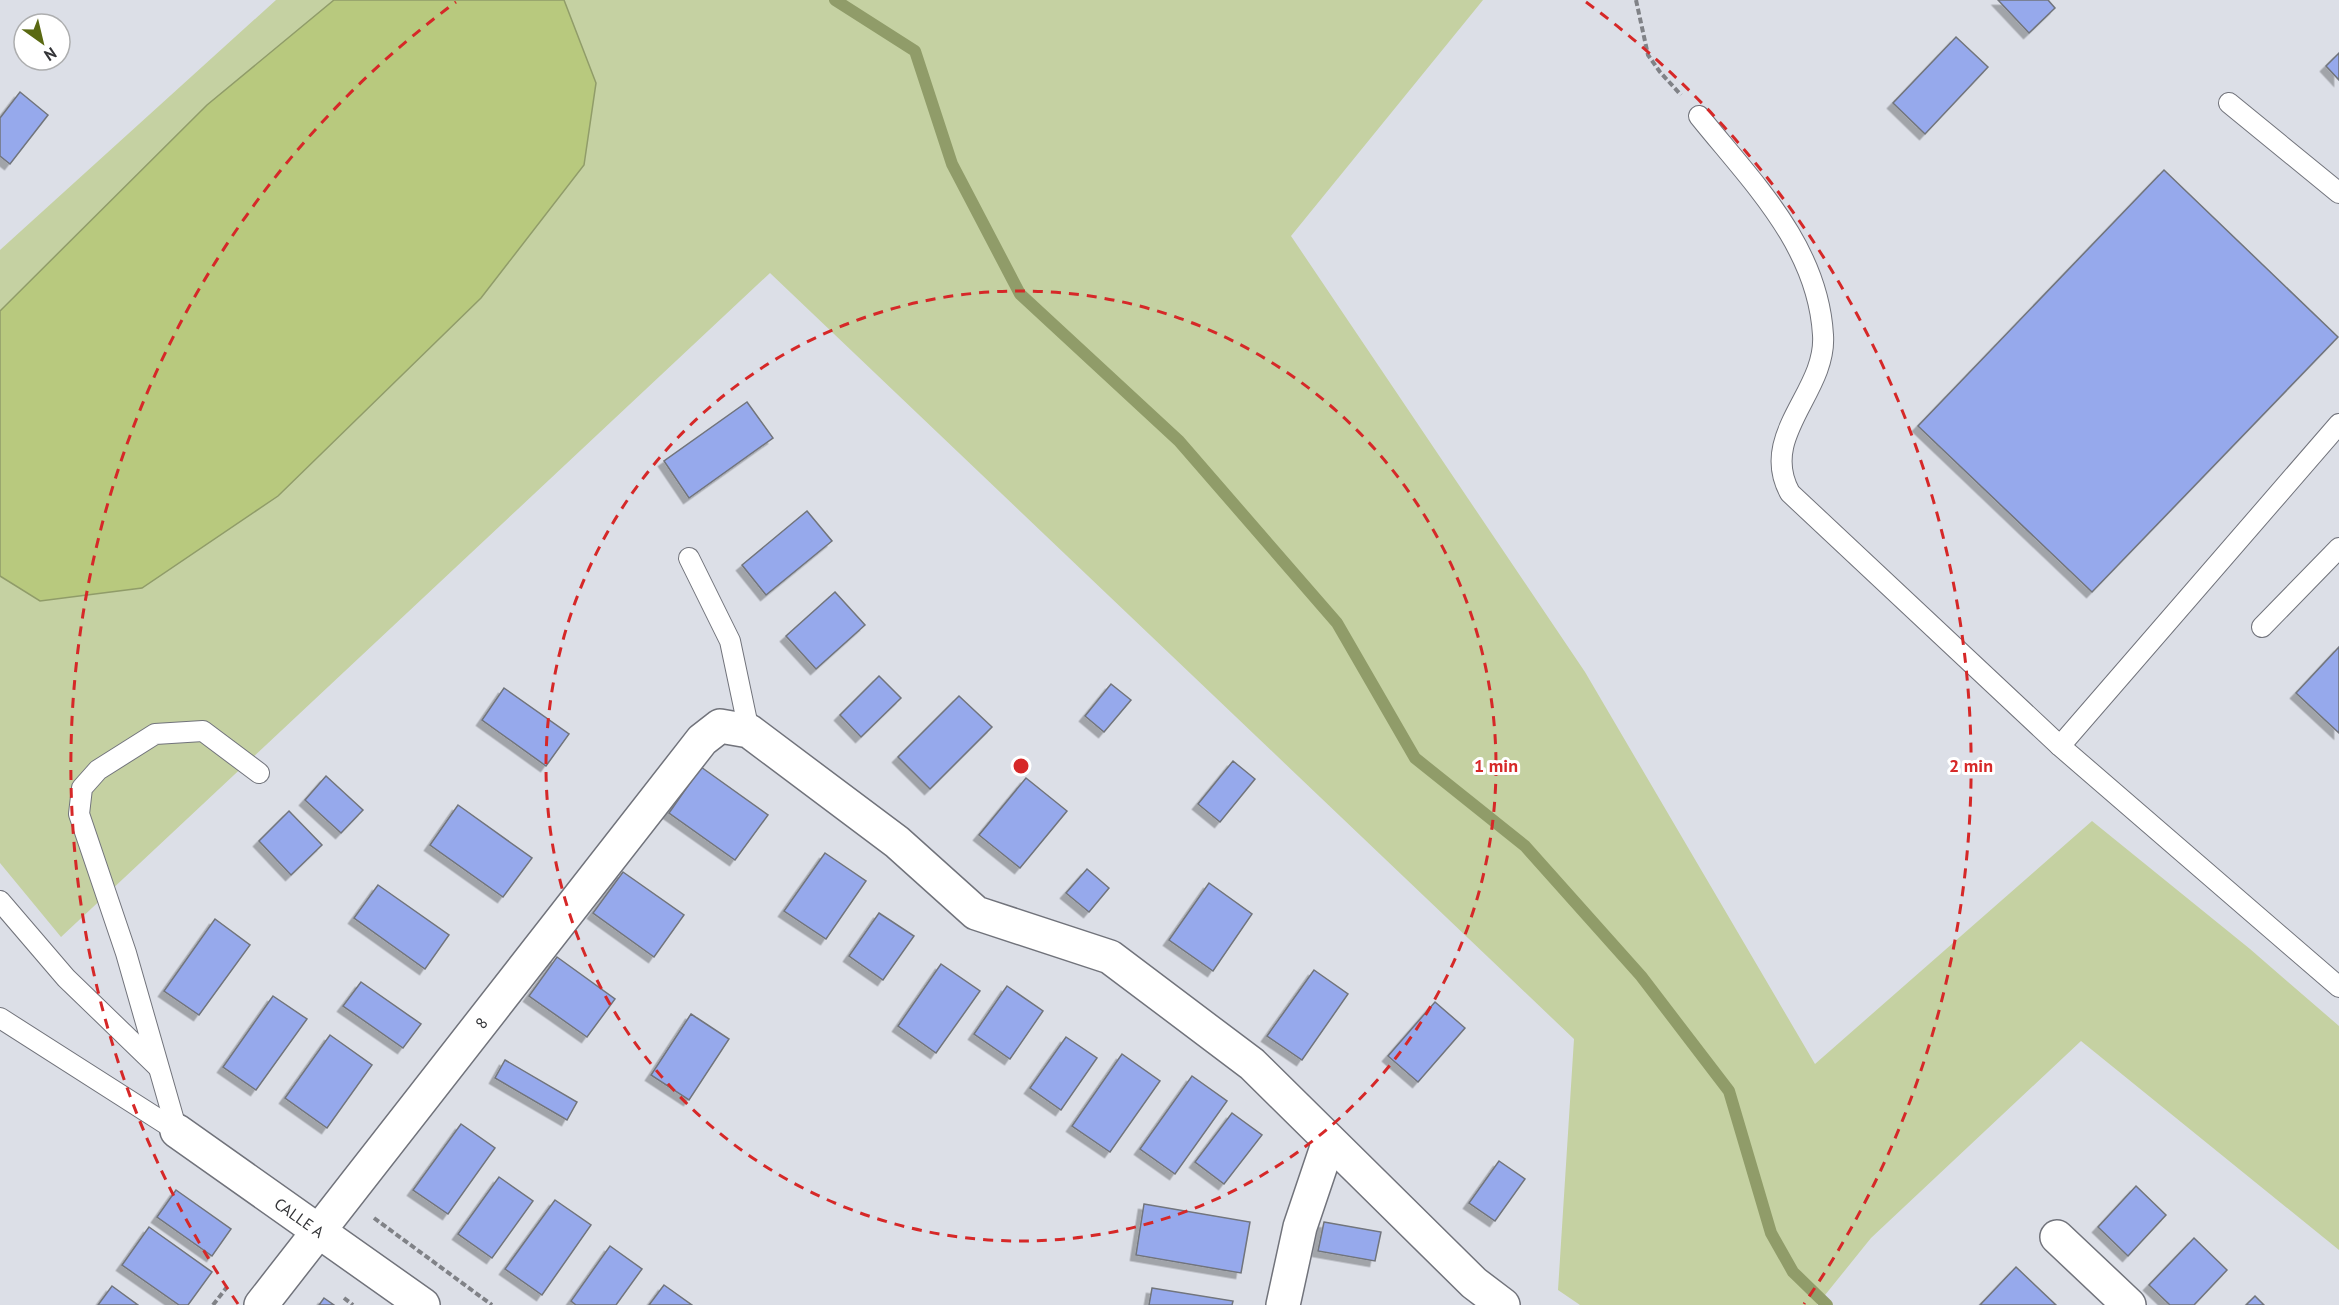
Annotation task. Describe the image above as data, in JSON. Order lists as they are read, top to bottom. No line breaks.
{"streets":{"street":["8","CALLE A"]},"crossings":[["8","CALLE A"]],"north":"bottom right","rings":["1 min","2 min"]}
